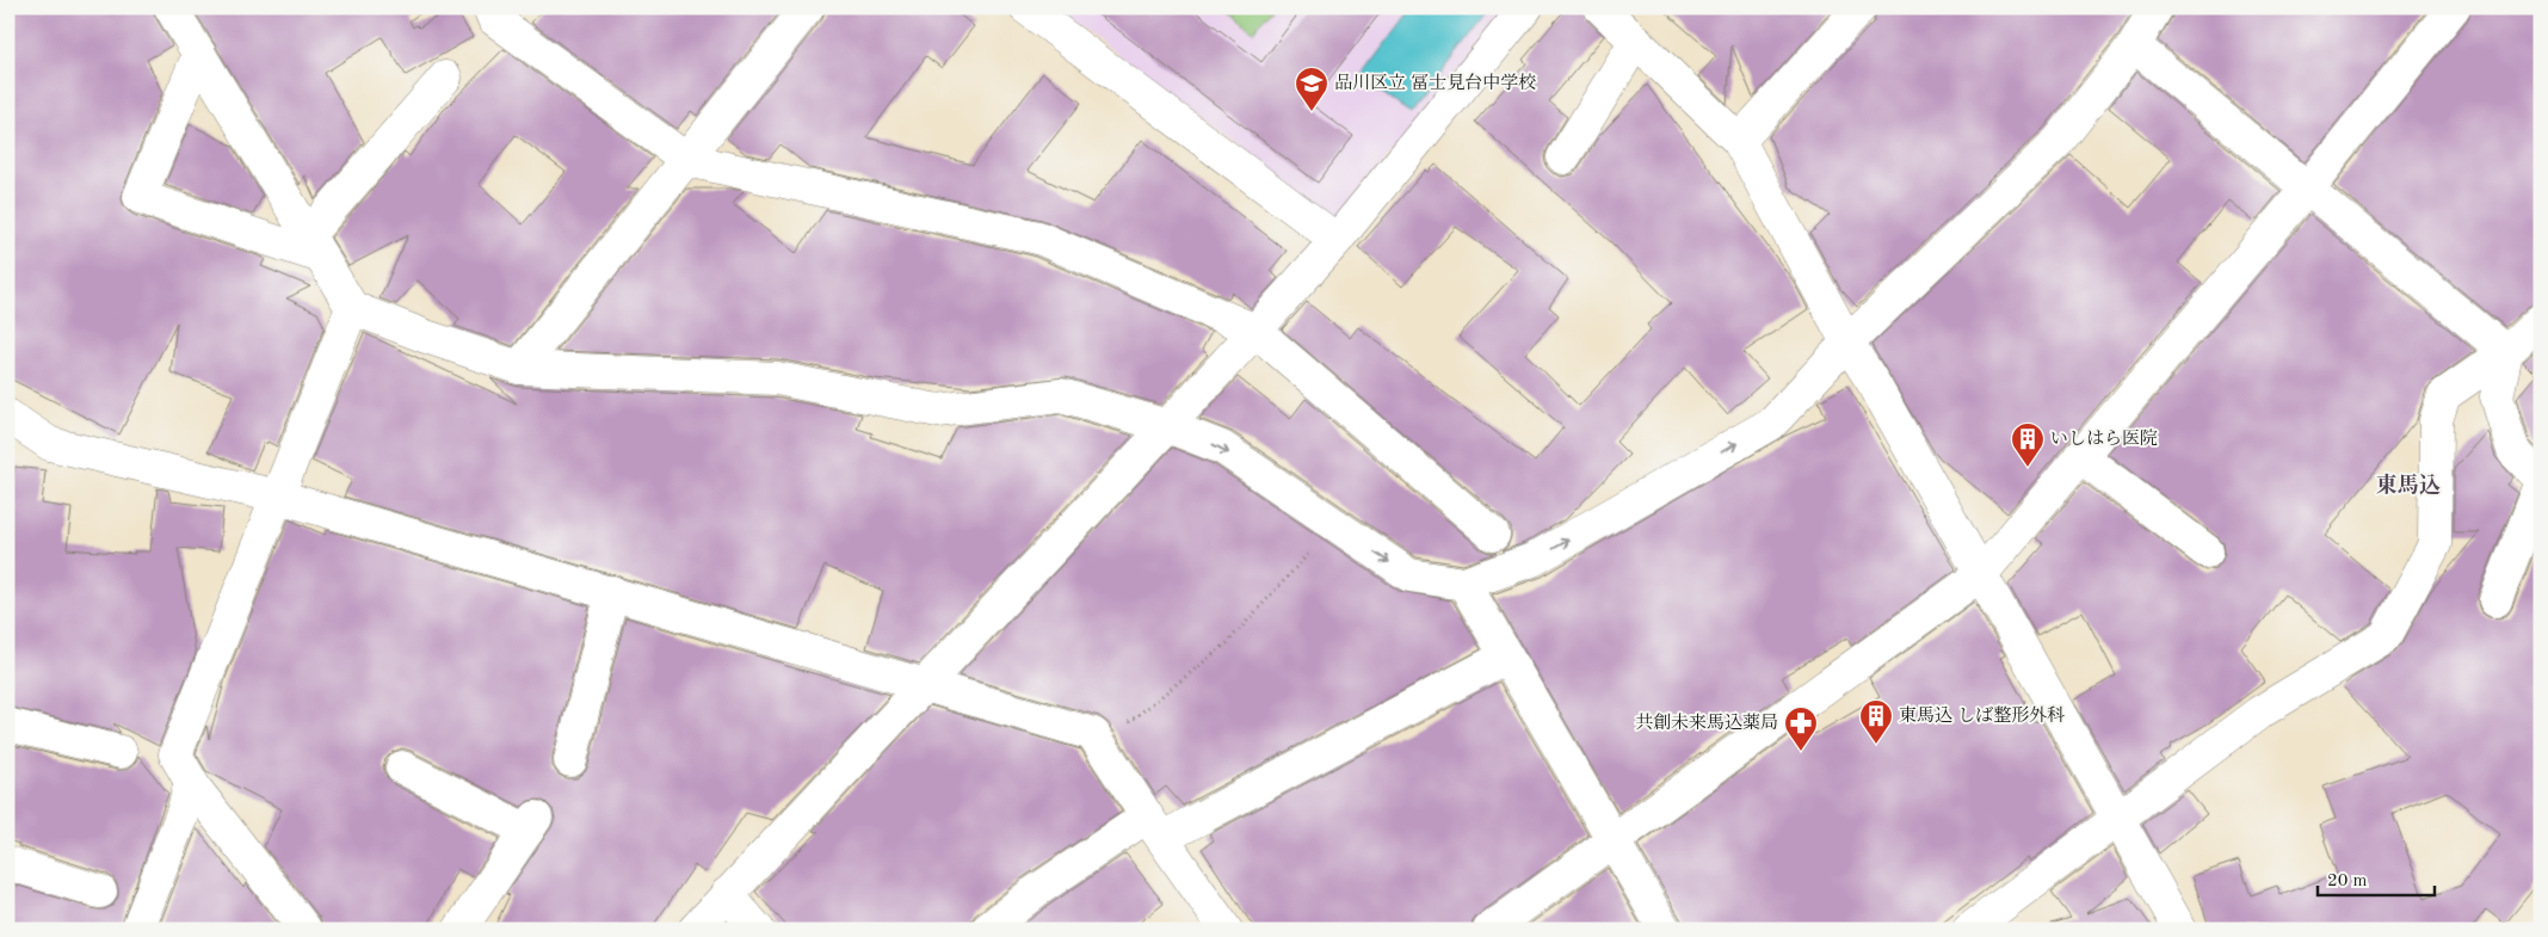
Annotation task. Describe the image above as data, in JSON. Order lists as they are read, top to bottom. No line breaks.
{"districts":["東馬込"],"places":{"school or university":["品川区立 冨士見台中学校"],"building":["いしはら医院","東馬込 しば整形外科"],"pharmacy":["共創未来馬込薬局"]},"scale_bar":"20 m"}
